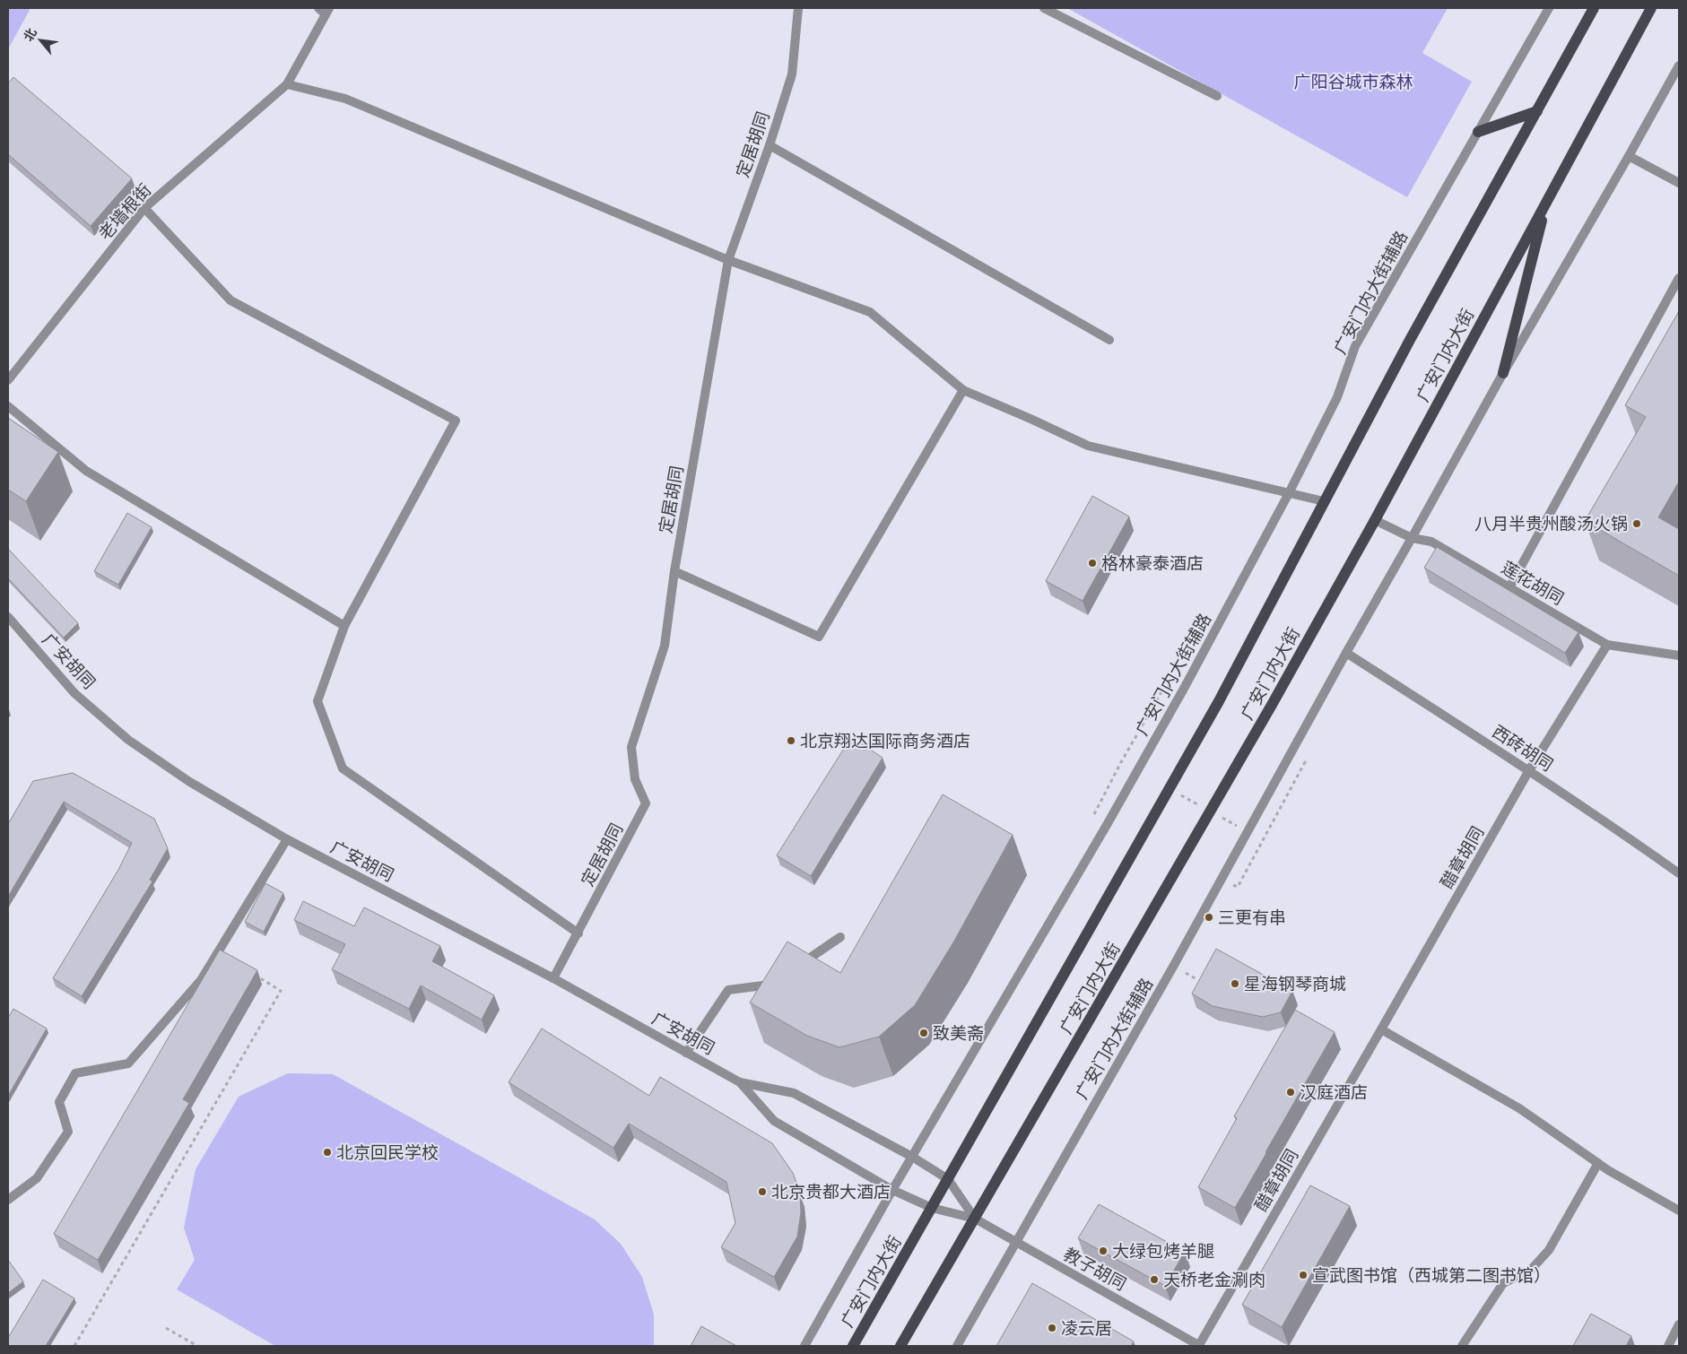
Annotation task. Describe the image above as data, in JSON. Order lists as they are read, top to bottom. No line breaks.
{"streets":{"main road":["广安门内大街"],"street":["定居胡同","老墙根街","广安门内大街辅路","莲花胡同","广安胡同","西砖胡同","醋章胡同","教子胡同"]},"crossings":[["定居胡同","广安胡同"],["广安门内大街辅路","莲花胡同"],["广安门内大街辅路","广安胡同"],["广安门内大街辅路","西砖胡同"],["广安门内大街辅路","教子胡同"],["广安门内大街","莲花胡同"],["广安门内大街","广安胡同"],["广安门内大街","教子胡同"],["莲花胡同","醋章胡同"],["广安胡同","教子胡同"],["西砖胡同","醋章胡同"],["醋章胡同","教子胡同"]],"parks":["广阳谷城市森林"],"places":["八月半贵州酸汤火锅","格林豪泰酒店","北京翔达国际商务酒店","三更有串","星海钢琴商城","致美斋","汉庭酒店","北京回民学校","北京贵都大酒店","大绿包烤羊腿","宣武图书馆（西城第二图书馆）","天桥老金涮肉","凌云居"],"north":"top left"}
